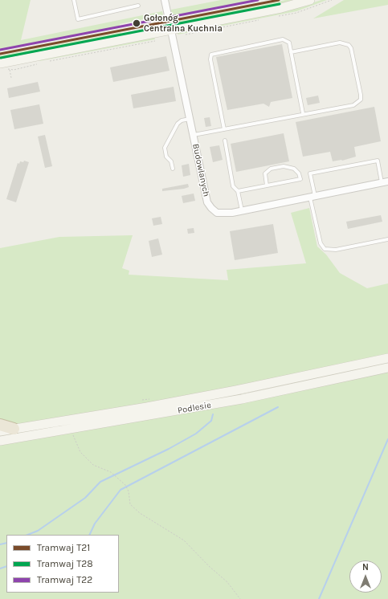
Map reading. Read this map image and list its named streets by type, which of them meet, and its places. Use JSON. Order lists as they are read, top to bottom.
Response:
{
  "streets": {
    "street": ["Budowlanych", "Podlesie"]
  },
  "places": ["Gołonóg Centralna Kuchnia"],
  "lines": ["tram line T21", "tram line T22", "tram line T28"],
  "legend": ["Tramwaj T21", "Tramwaj T28", "Tramwaj T22"],
  "north": "top"
}
